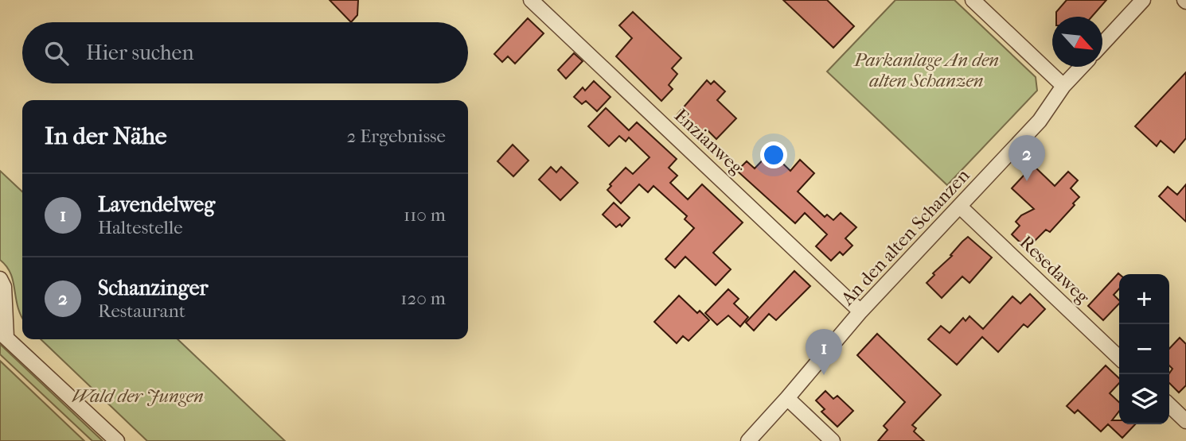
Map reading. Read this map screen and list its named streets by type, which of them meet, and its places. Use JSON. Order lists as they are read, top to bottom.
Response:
{
  "streets": {
    "street": ["Enzianweg", "An den alten Schanzen", "Resedaweg"]
  },
  "crossings": [
    ["Enzianweg", "An den alten Schanzen"],
    ["An den alten Schanzen", "Resedaweg"]
  ],
  "parks": ["Parkanlage An den alten Schanzen", "Wald der Jungen"],
  "north": "bottom right",
  "page": {
    "search": "Hier suchen",
    "heading": ["In der Nähe", "2 Ergebnisse"],
    "pins": ["2", "1"],
    "list": [
      {
        "mark": "1",
        "name": "Lavendelweg",
        "note": "Haltestelle",
        "value": "110 m"
      },
      {
        "mark": "2",
        "name": "Schanzinger",
        "note": "Restaurant",
        "value": "120 m"
      }
    ],
    "map_buttons": ["+", "−"]
  }
}
